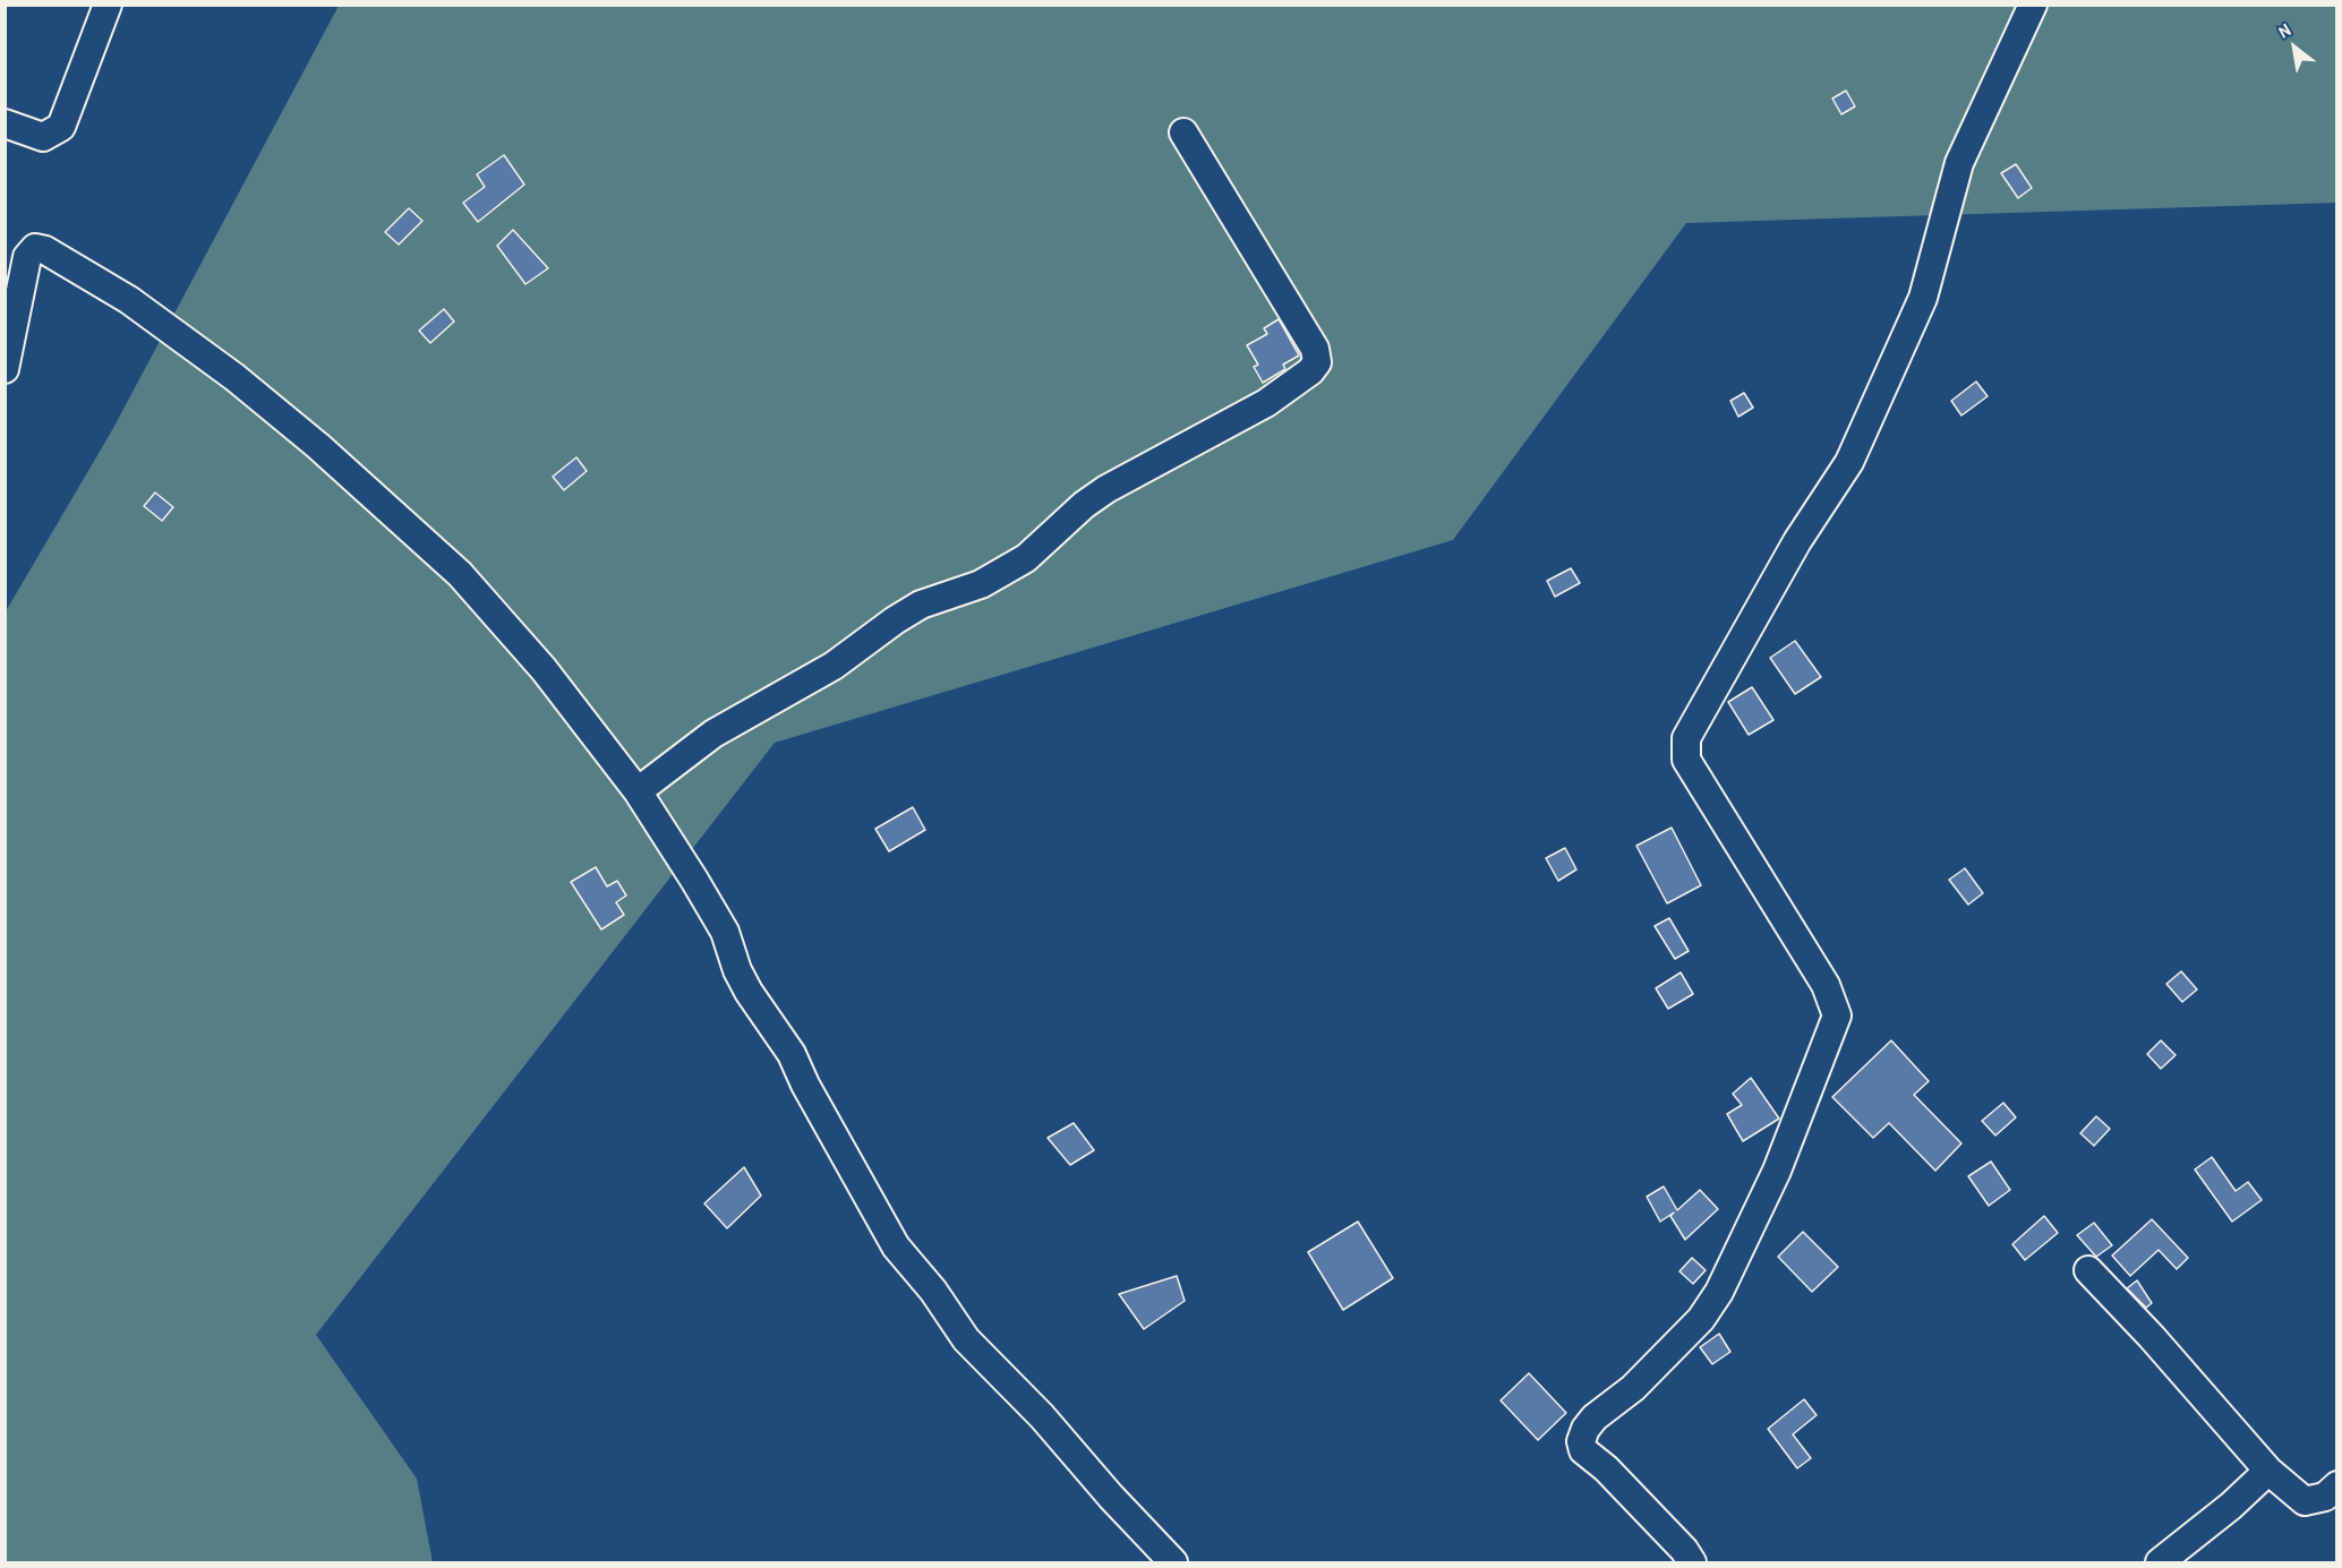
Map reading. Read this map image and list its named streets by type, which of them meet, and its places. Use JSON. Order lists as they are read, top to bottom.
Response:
{
  "north": "top left"
}
